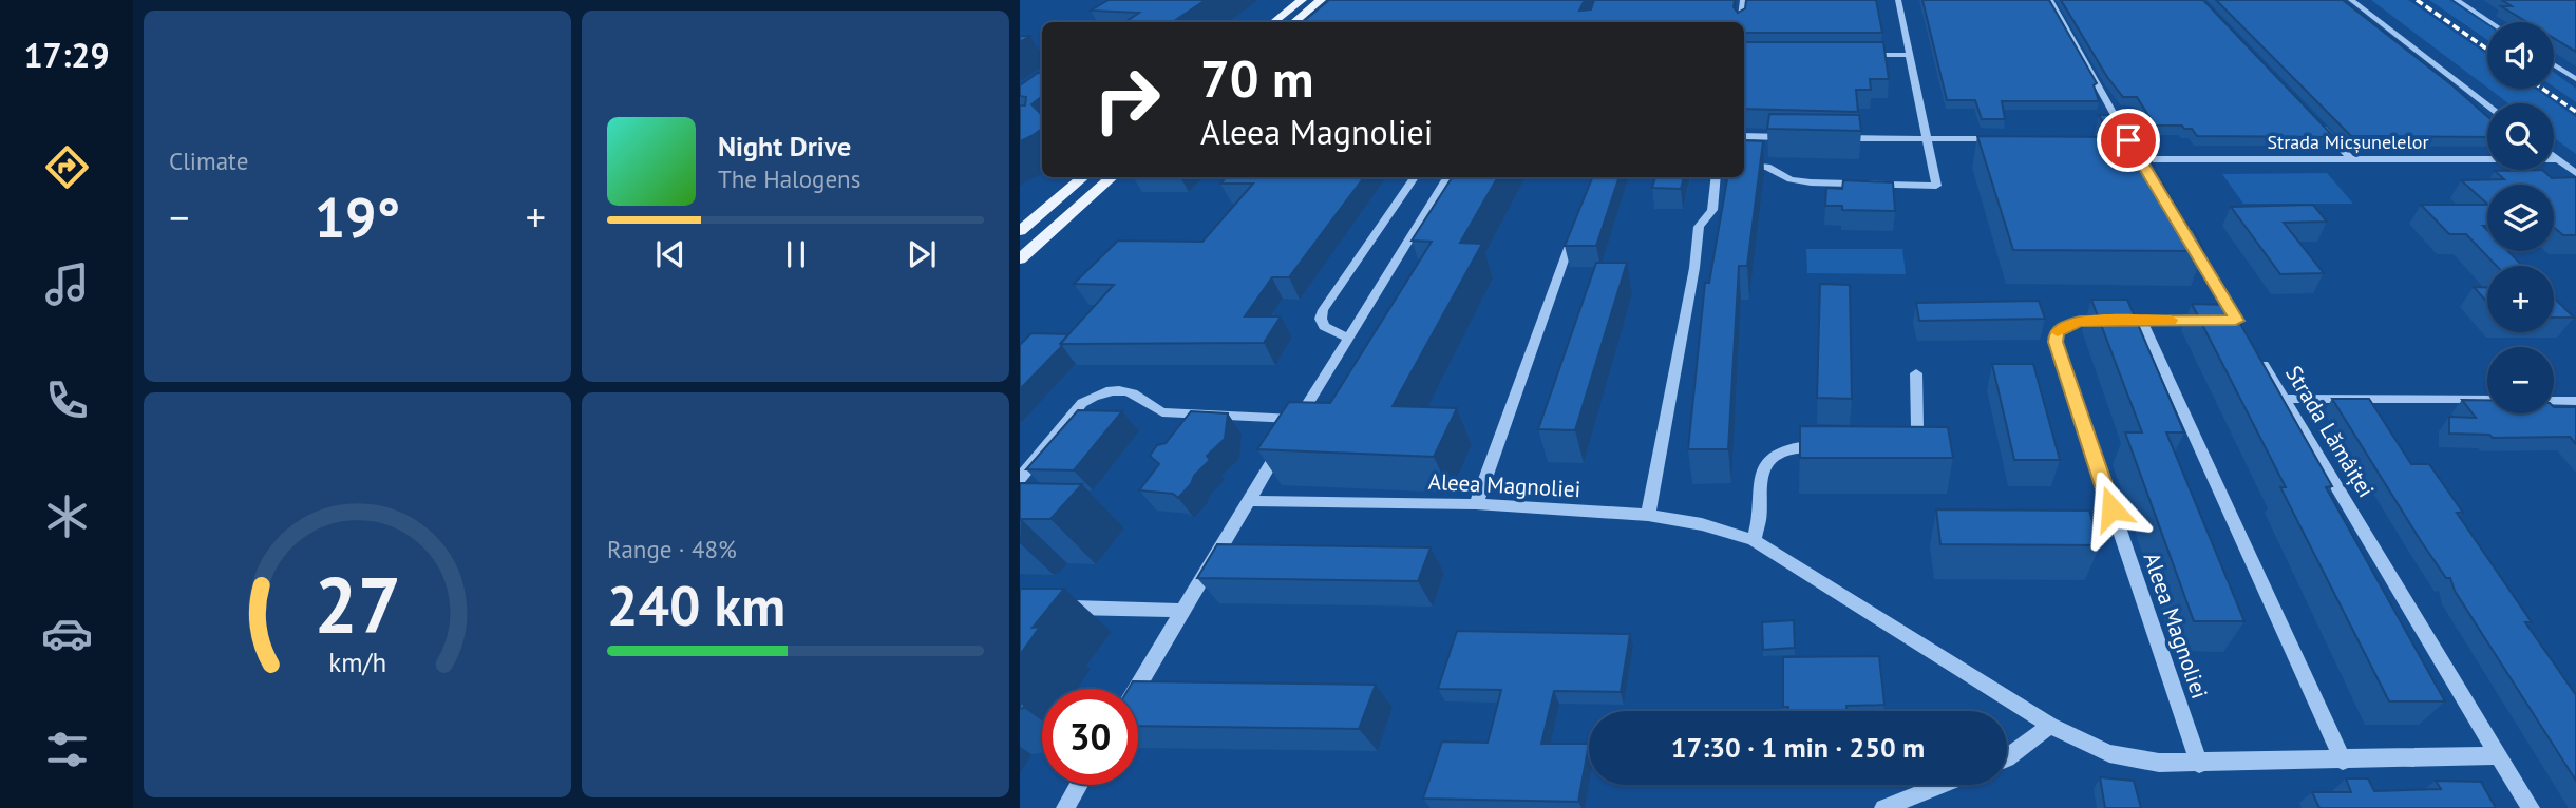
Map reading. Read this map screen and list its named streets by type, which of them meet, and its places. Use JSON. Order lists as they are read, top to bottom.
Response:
{
  "streets": {
    "street": ["Strada Micșunelelor", "Strada Lămâiței", "Aleea Magnoliei"]
  },
  "crossings": [
    ["Strada Lămâiței", "Aleea Magnoliei"]
  ],
  "page": {
    "tabs": "17:29",
    "tile": [
      "Climate",
      ["Range · 48%", "240 km"]
    ],
    "map_buttons": ["+", "−"],
    "turn": ["70 m", "Aleea Magnoliei"],
    "song": ["Night Drive", "The Halogens"],
    "heat": ["−", "19°", "+"],
    "limit": "30",
    "trip": "17:30 · 1 min · 250 m",
    "gauge": ["27", "km/h"]
  }
}
